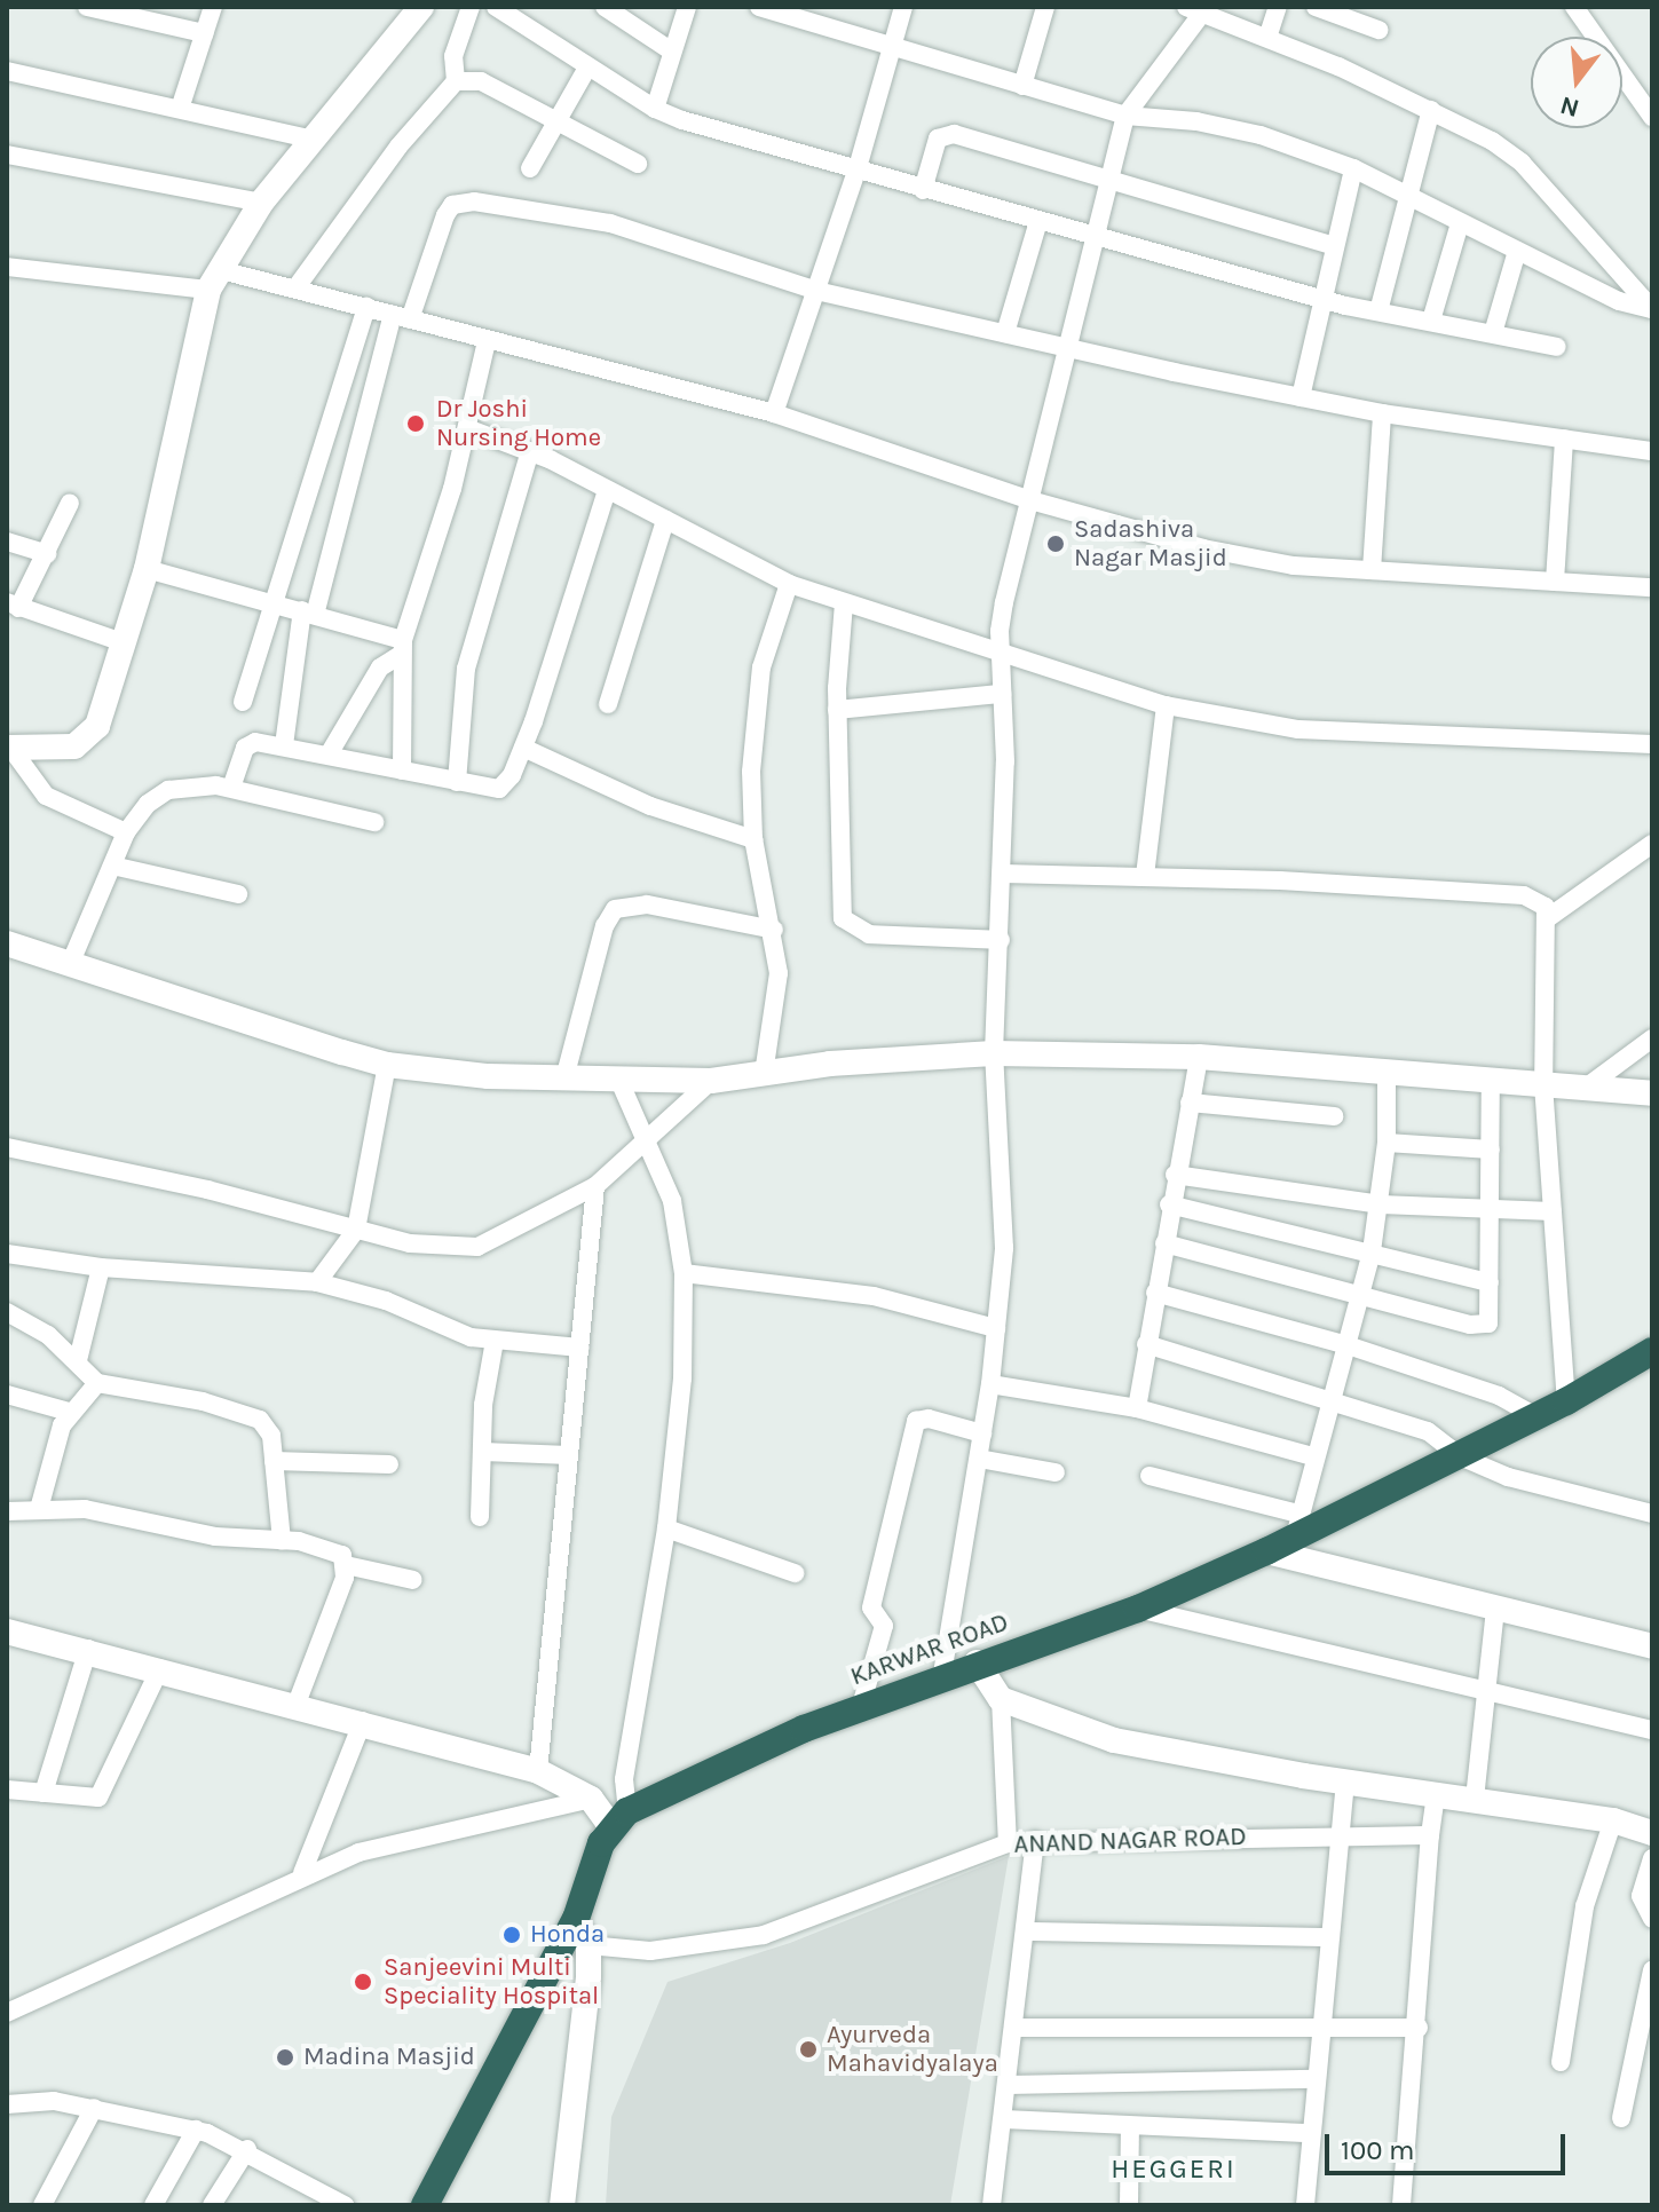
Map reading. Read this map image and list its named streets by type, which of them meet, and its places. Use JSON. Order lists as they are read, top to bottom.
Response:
{
  "streets": {
    "highway": ["KARWAR ROAD"],
    "street": ["ANAND NAGAR ROAD"]
  },
  "districts": ["HEGGERI"],
  "places": [
    "Dr Joshi Nursing Home",
    "Sadashiva Nagar Masjid",
    "Honda",
    "Sanjeevini Multi Speciality Hospital",
    "Ayurveda Mahavidyalaya",
    "Madina Masjid"
  ],
  "scale_bar": "100 m",
  "north": "bottom"
}
